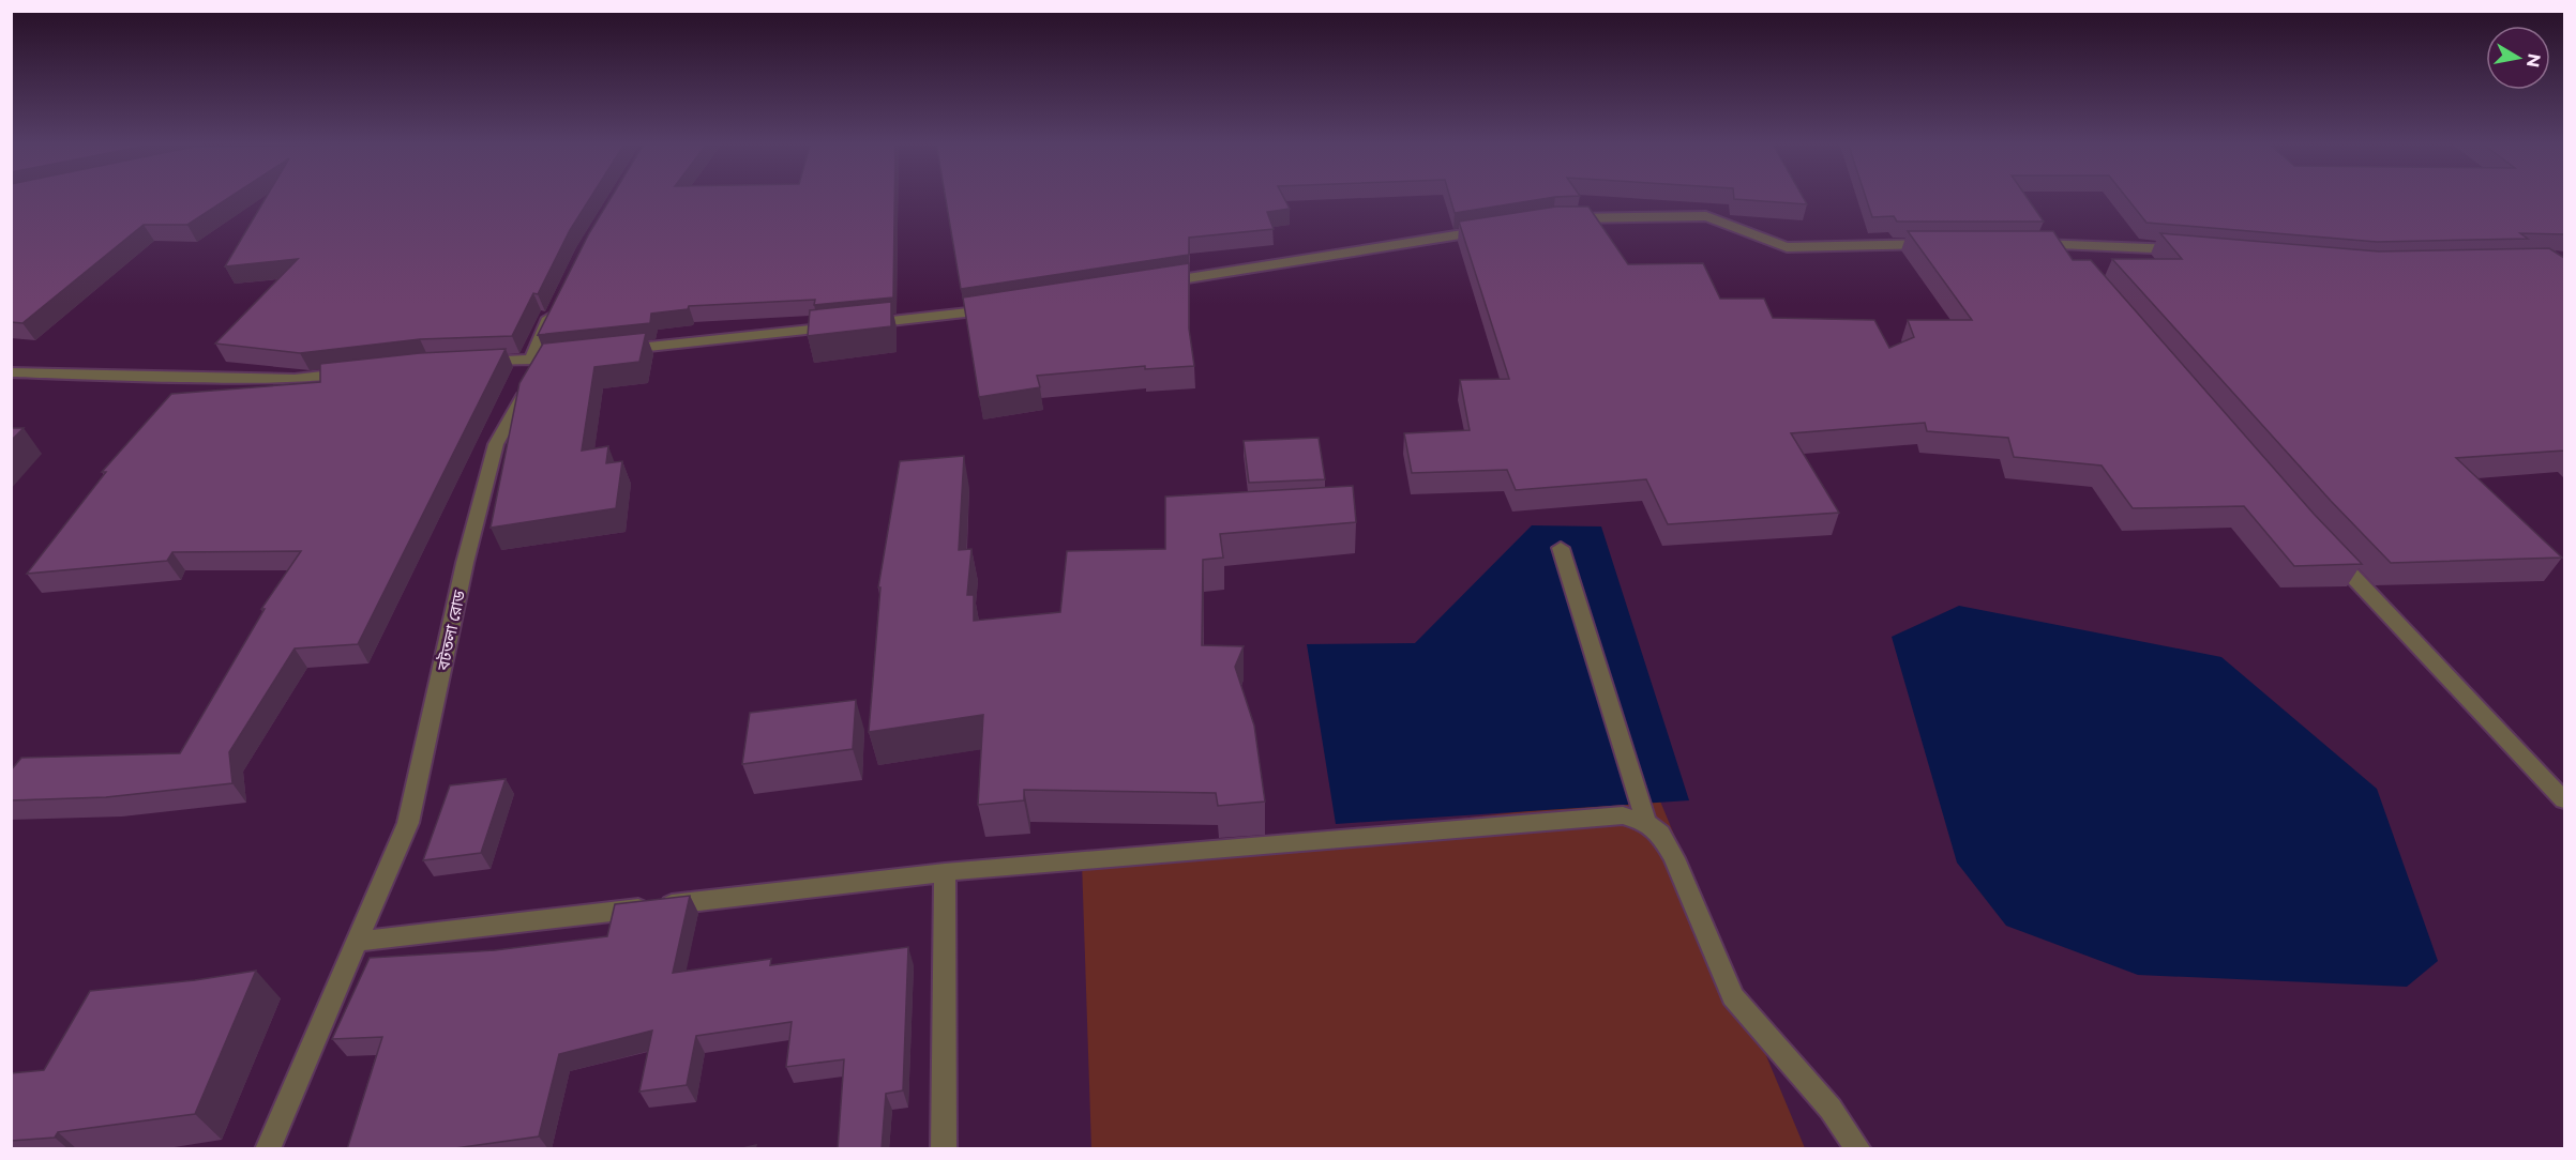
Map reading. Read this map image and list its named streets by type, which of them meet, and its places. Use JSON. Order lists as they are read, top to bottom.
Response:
{
  "streets": {
    "street": ["বটতলা রোড"]
  },
  "north": "right"
}
